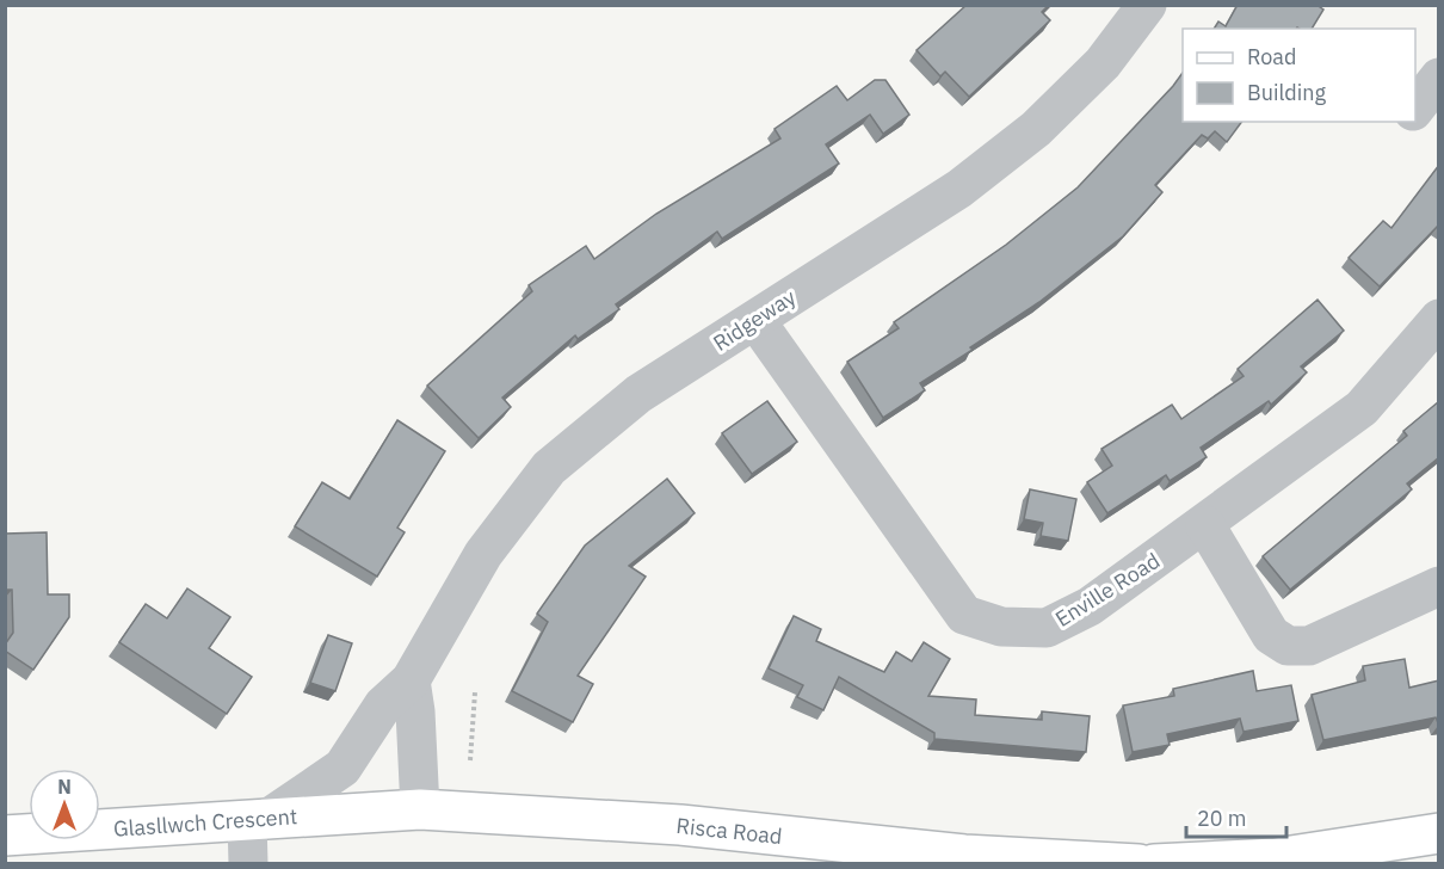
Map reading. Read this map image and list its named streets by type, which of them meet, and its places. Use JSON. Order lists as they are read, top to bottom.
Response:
{
  "streets": {
    "main road": ["Glasllwch Crescent", "Risca Road"],
    "street": ["Ridgeway", "Enville Road"]
  },
  "crossings": [
    ["Ridgeway", "Enville Road"],
    ["Ridgeway", "Glasllwch Crescent"],
    ["Glasllwch Crescent", "Risca Road"]
  ],
  "legend": ["Road", "Building"],
  "scale_bar": "20 m",
  "north": "top"
}
